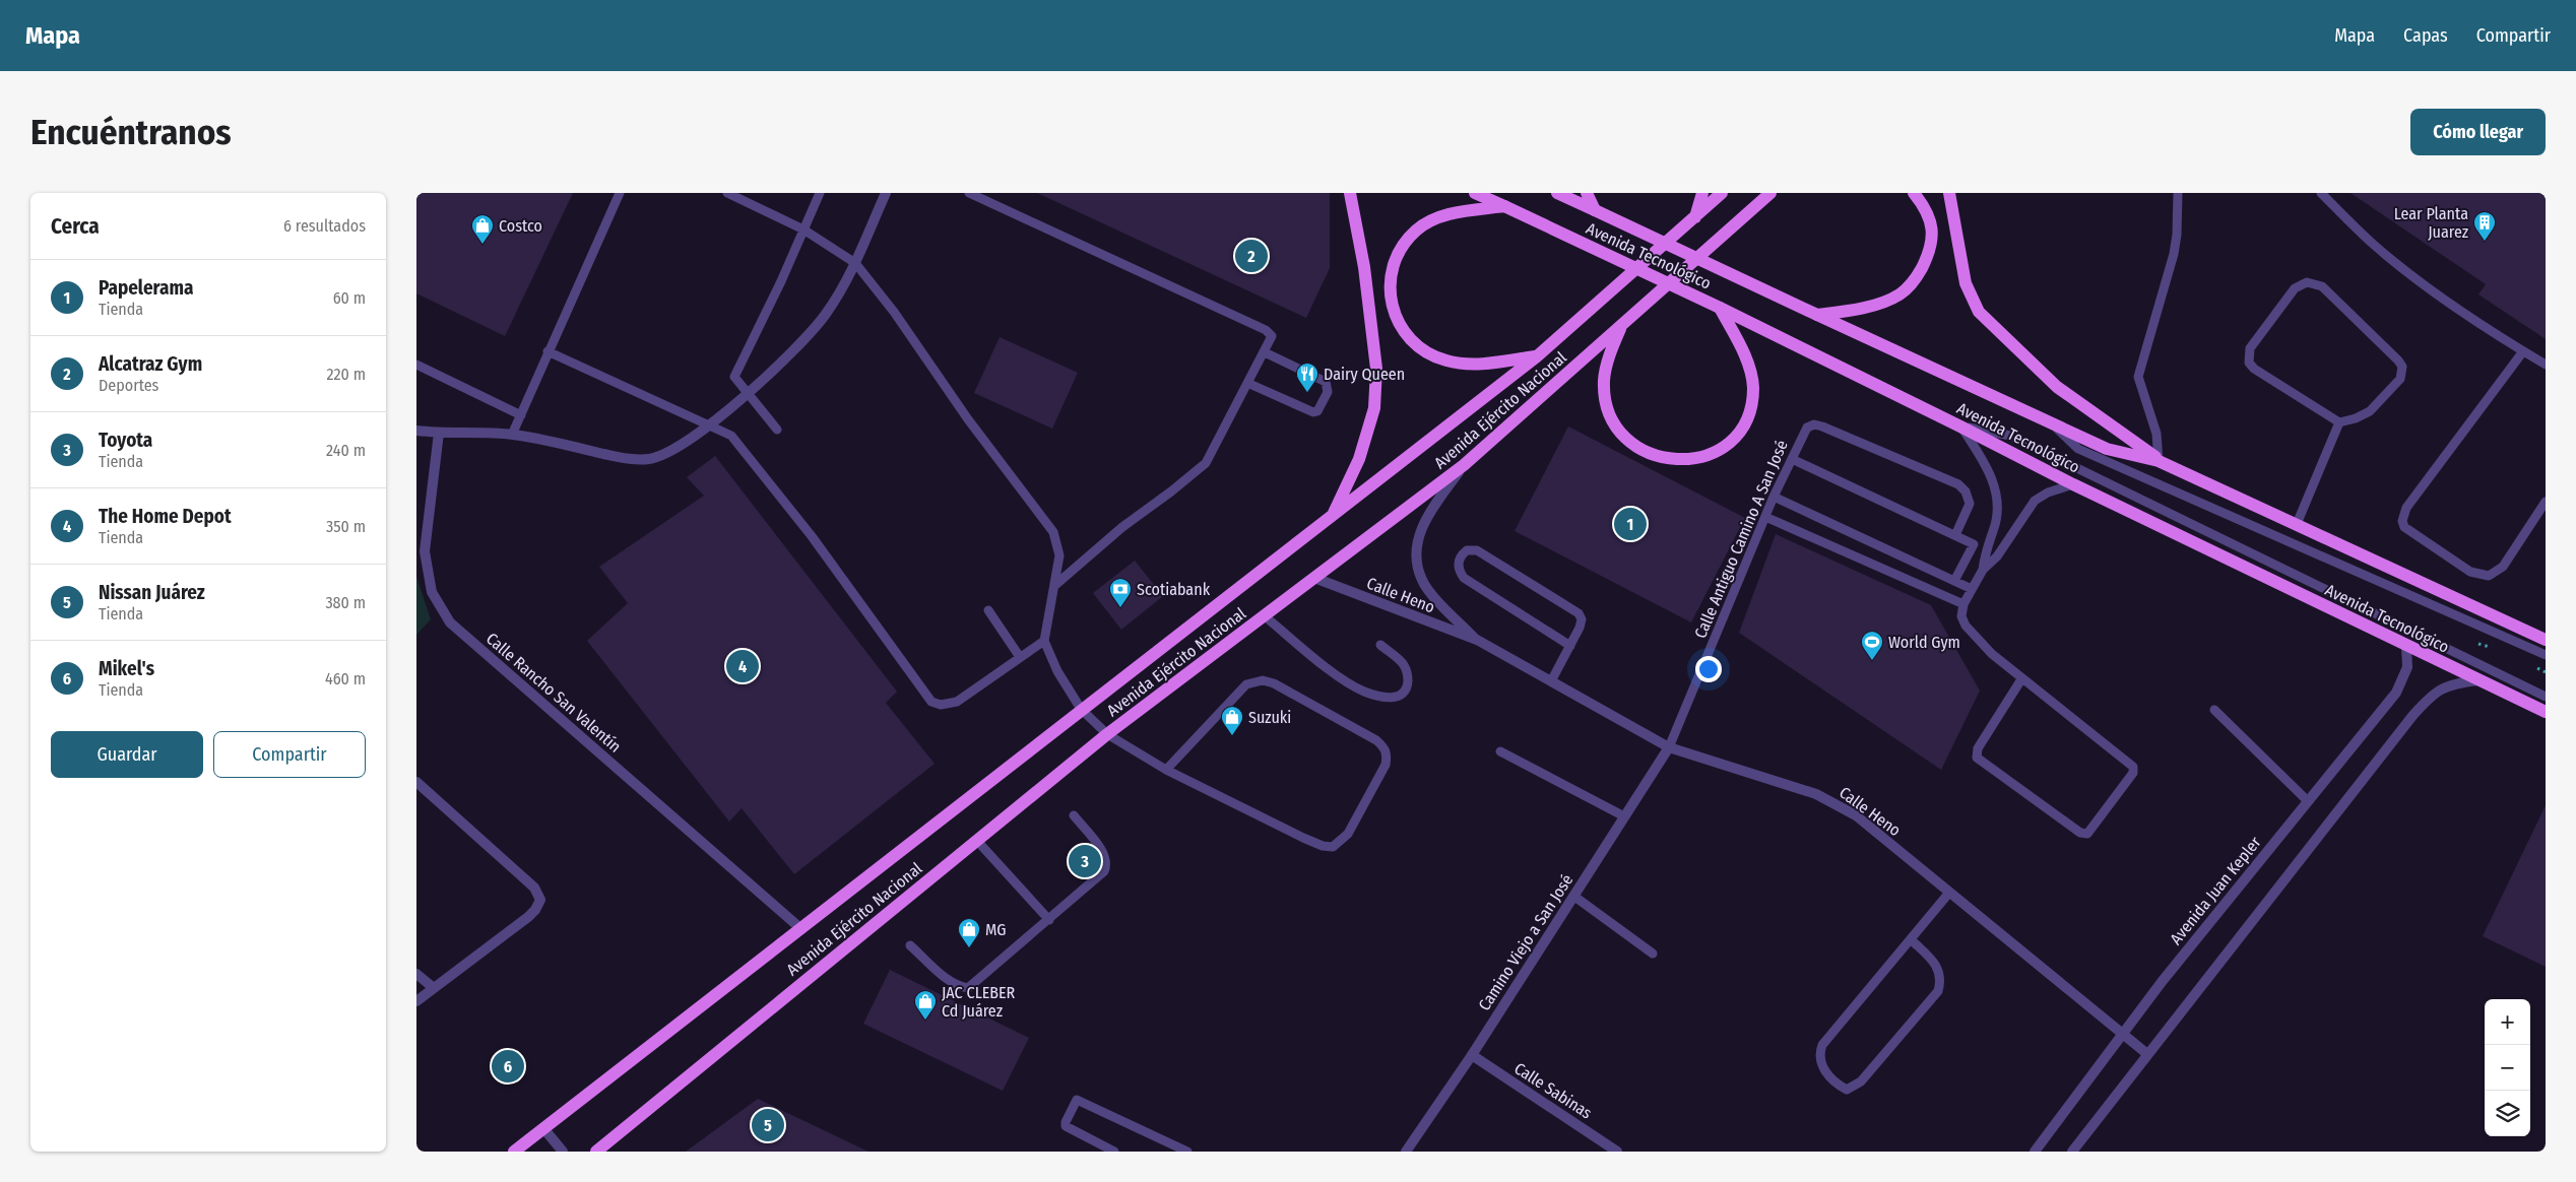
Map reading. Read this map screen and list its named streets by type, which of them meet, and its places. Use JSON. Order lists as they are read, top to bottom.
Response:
{
  "streets": {
    "main road": ["Avenida Tecnológico", "Avenida Ejército Nacional"],
    "street": [
      "Calle Heno",
      "Calle Rancho San Valentín",
      "Avenida Juan Kepler",
      "Camino Viejo a San José",
      "Calle Sabinas"
    ],
    "lane": ["Calle Antiguo Camino A San José"]
  },
  "crossings": [
    ["Avenida Tecnológico", "Avenida Juan Kepler"],
    ["Avenida Ejército Nacional", "Calle Heno"],
    ["Avenida Ejército Nacional", "Calle Rancho San Valentín"],
    ["Calle Antiguo Camino A San José", "Calle Heno"],
    ["Calle Antiguo Camino A San José", "Camino Viejo a San José"],
    ["Calle Heno", "Avenida Juan Kepler"],
    ["Calle Heno", "Camino Viejo a San José"],
    ["Camino Viejo a San José", "Calle Sabinas"]
  ],
  "places": {
    "building": ["Lear Planta Juarez"],
    "shop": [
      "Costco",
      "Suzuki",
      "MG",
      "JAC CLEBER Cd Juárez"
    ],
    "restaurant": ["Dairy Queen"],
    "bank": ["Scotiabank"],
    "sports": ["World Gym"]
  },
  "page": {
    "header": "Mapa",
    "nav": ["Mapa", "Capas", "Compartir"],
    "buttons": [
      "Cómo llegar",
      ["Guardar", "Compartir"]
    ],
    "title": "Encuéntranos",
    "heading": ["Cerca", "6 resultados"],
    "pins": [
      "2",
      "1",
      "4",
      "3",
      "6",
      "5"
    ],
    "list": [
      {
        "mark": "1",
        "name": "Papelerama",
        "note": "Tienda",
        "value": "60 m"
      },
      {
        "mark": "2",
        "name": "Alcatraz Gym",
        "note": "Deportes",
        "value": "220 m"
      },
      {
        "mark": "3",
        "name": "Toyota",
        "note": "Tienda",
        "value": "240 m"
      },
      {
        "mark": "4",
        "name": "The Home Depot",
        "note": "Tienda",
        "value": "350 m"
      },
      {
        "mark": "5",
        "name": "Nissan Juárez",
        "note": "Tienda",
        "value": "380 m"
      },
      {
        "mark": "6",
        "name": "Mikel's",
        "note": "Tienda",
        "value": "460 m"
      }
    ],
    "map_buttons": ["+", "−"]
  }
}
